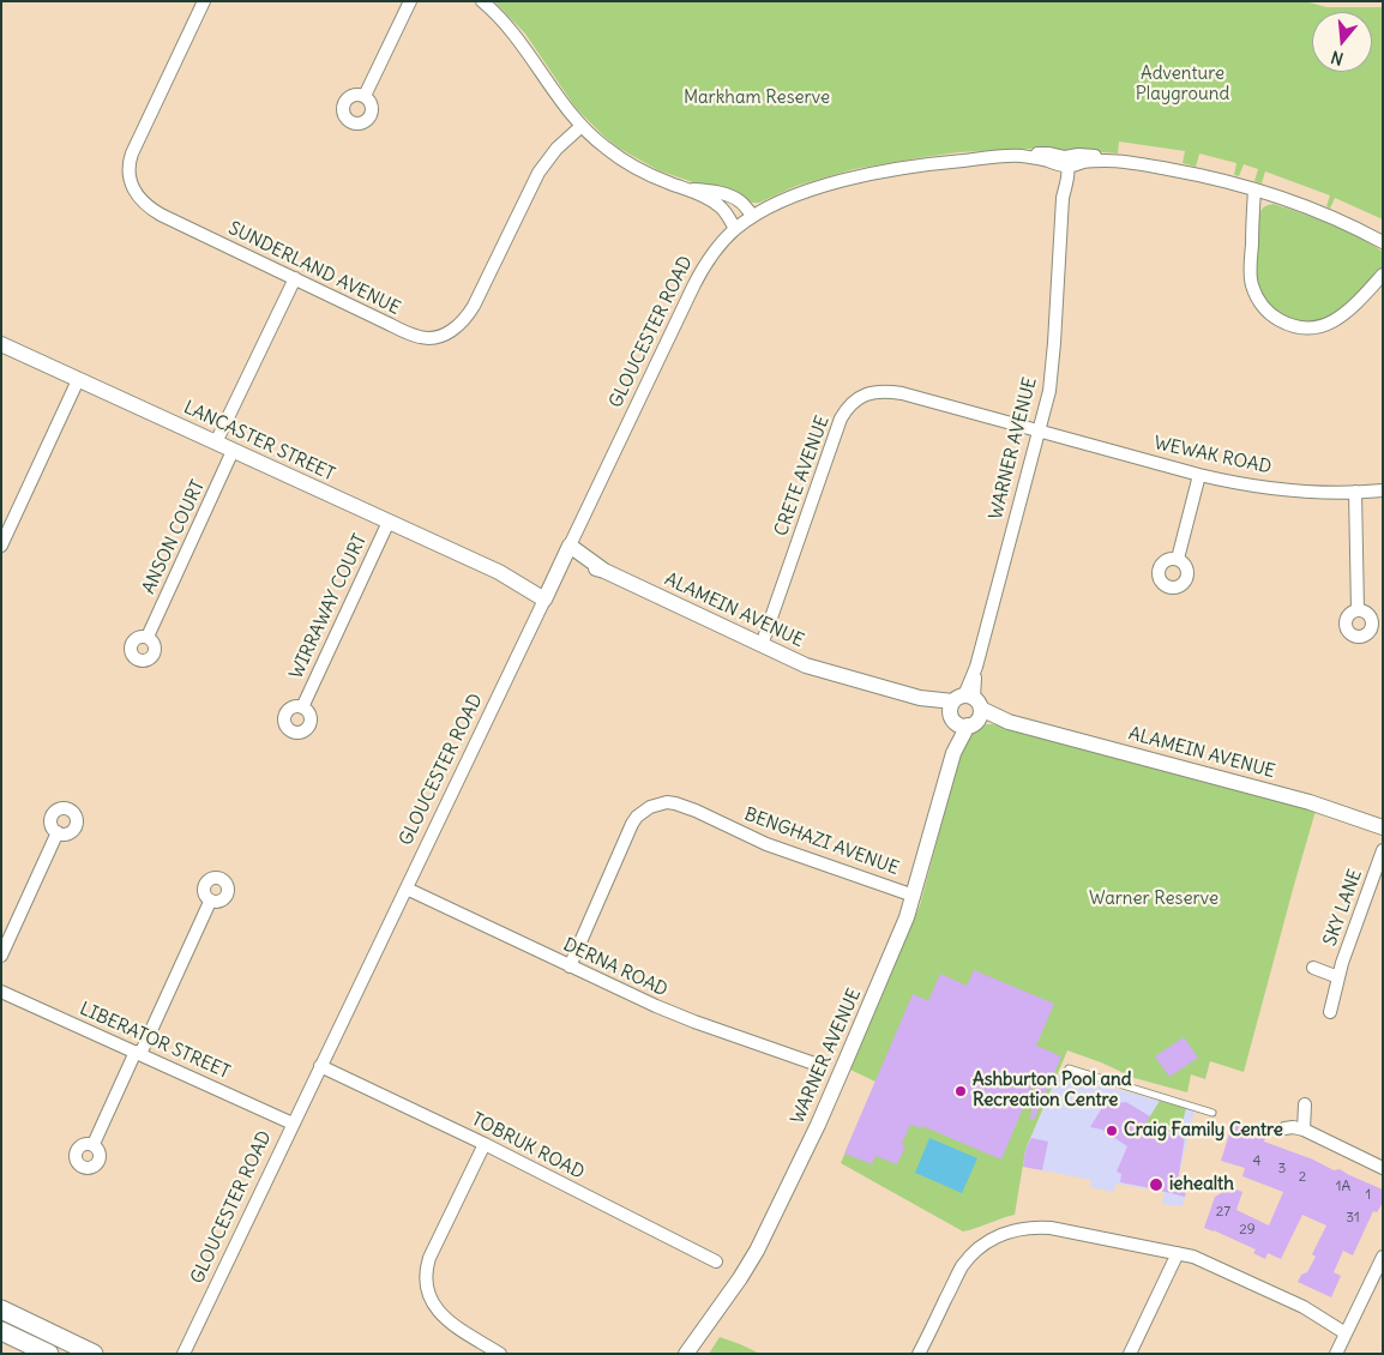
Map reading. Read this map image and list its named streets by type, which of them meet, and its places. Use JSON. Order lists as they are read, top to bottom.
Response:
{
  "streets": {
    "street": [
      "SUNDERLAND AVENUE",
      "GLOUCESTER ROAD",
      "LANCASTER STREET",
      "WARNER AVENUE",
      "WEWAK ROAD",
      "CRETE AVENUE",
      "ANSON COURT",
      "WIRRAWAY COURT",
      "ALAMEIN AVENUE",
      "BENGHAZI AVENUE",
      "SKY LANE",
      "DERNA ROAD",
      "LIBERATOR STREET",
      "TOBRUK ROAD"
    ]
  },
  "crossings": [
    ["GLOUCESTER ROAD", "LANCASTER STREET"],
    ["GLOUCESTER ROAD", "WARNER AVENUE"],
    ["GLOUCESTER ROAD", "ALAMEIN AVENUE"],
    ["GLOUCESTER ROAD", "DERNA ROAD"],
    ["GLOUCESTER ROAD", "LIBERATOR STREET"],
    ["GLOUCESTER ROAD", "TOBRUK ROAD"],
    ["LANCASTER STREET", "ANSON COURT"],
    ["LANCASTER STREET", "WIRRAWAY COURT"],
    ["WARNER AVENUE", "WEWAK ROAD"],
    ["WARNER AVENUE", "CRETE AVENUE"],
    ["WARNER AVENUE", "ALAMEIN AVENUE"],
    ["WARNER AVENUE", "BENGHAZI AVENUE"],
    ["WEWAK ROAD", "CRETE AVENUE"],
    ["CRETE AVENUE", "ALAMEIN AVENUE"],
    ["BENGHAZI AVENUE", "DERNA ROAD"]
  ],
  "parks": ["Adventure Playground", "Markham Reserve", "Warner Reserve"],
  "places": ["Ashburton Pool and Recreation Centre", "Craig Family Centre", "iehealth"],
  "house_numbers": [
    "4",
    "3",
    "2",
    "1A",
    "1",
    "27",
    "31",
    "29"
  ],
  "north": "bottom"
}
